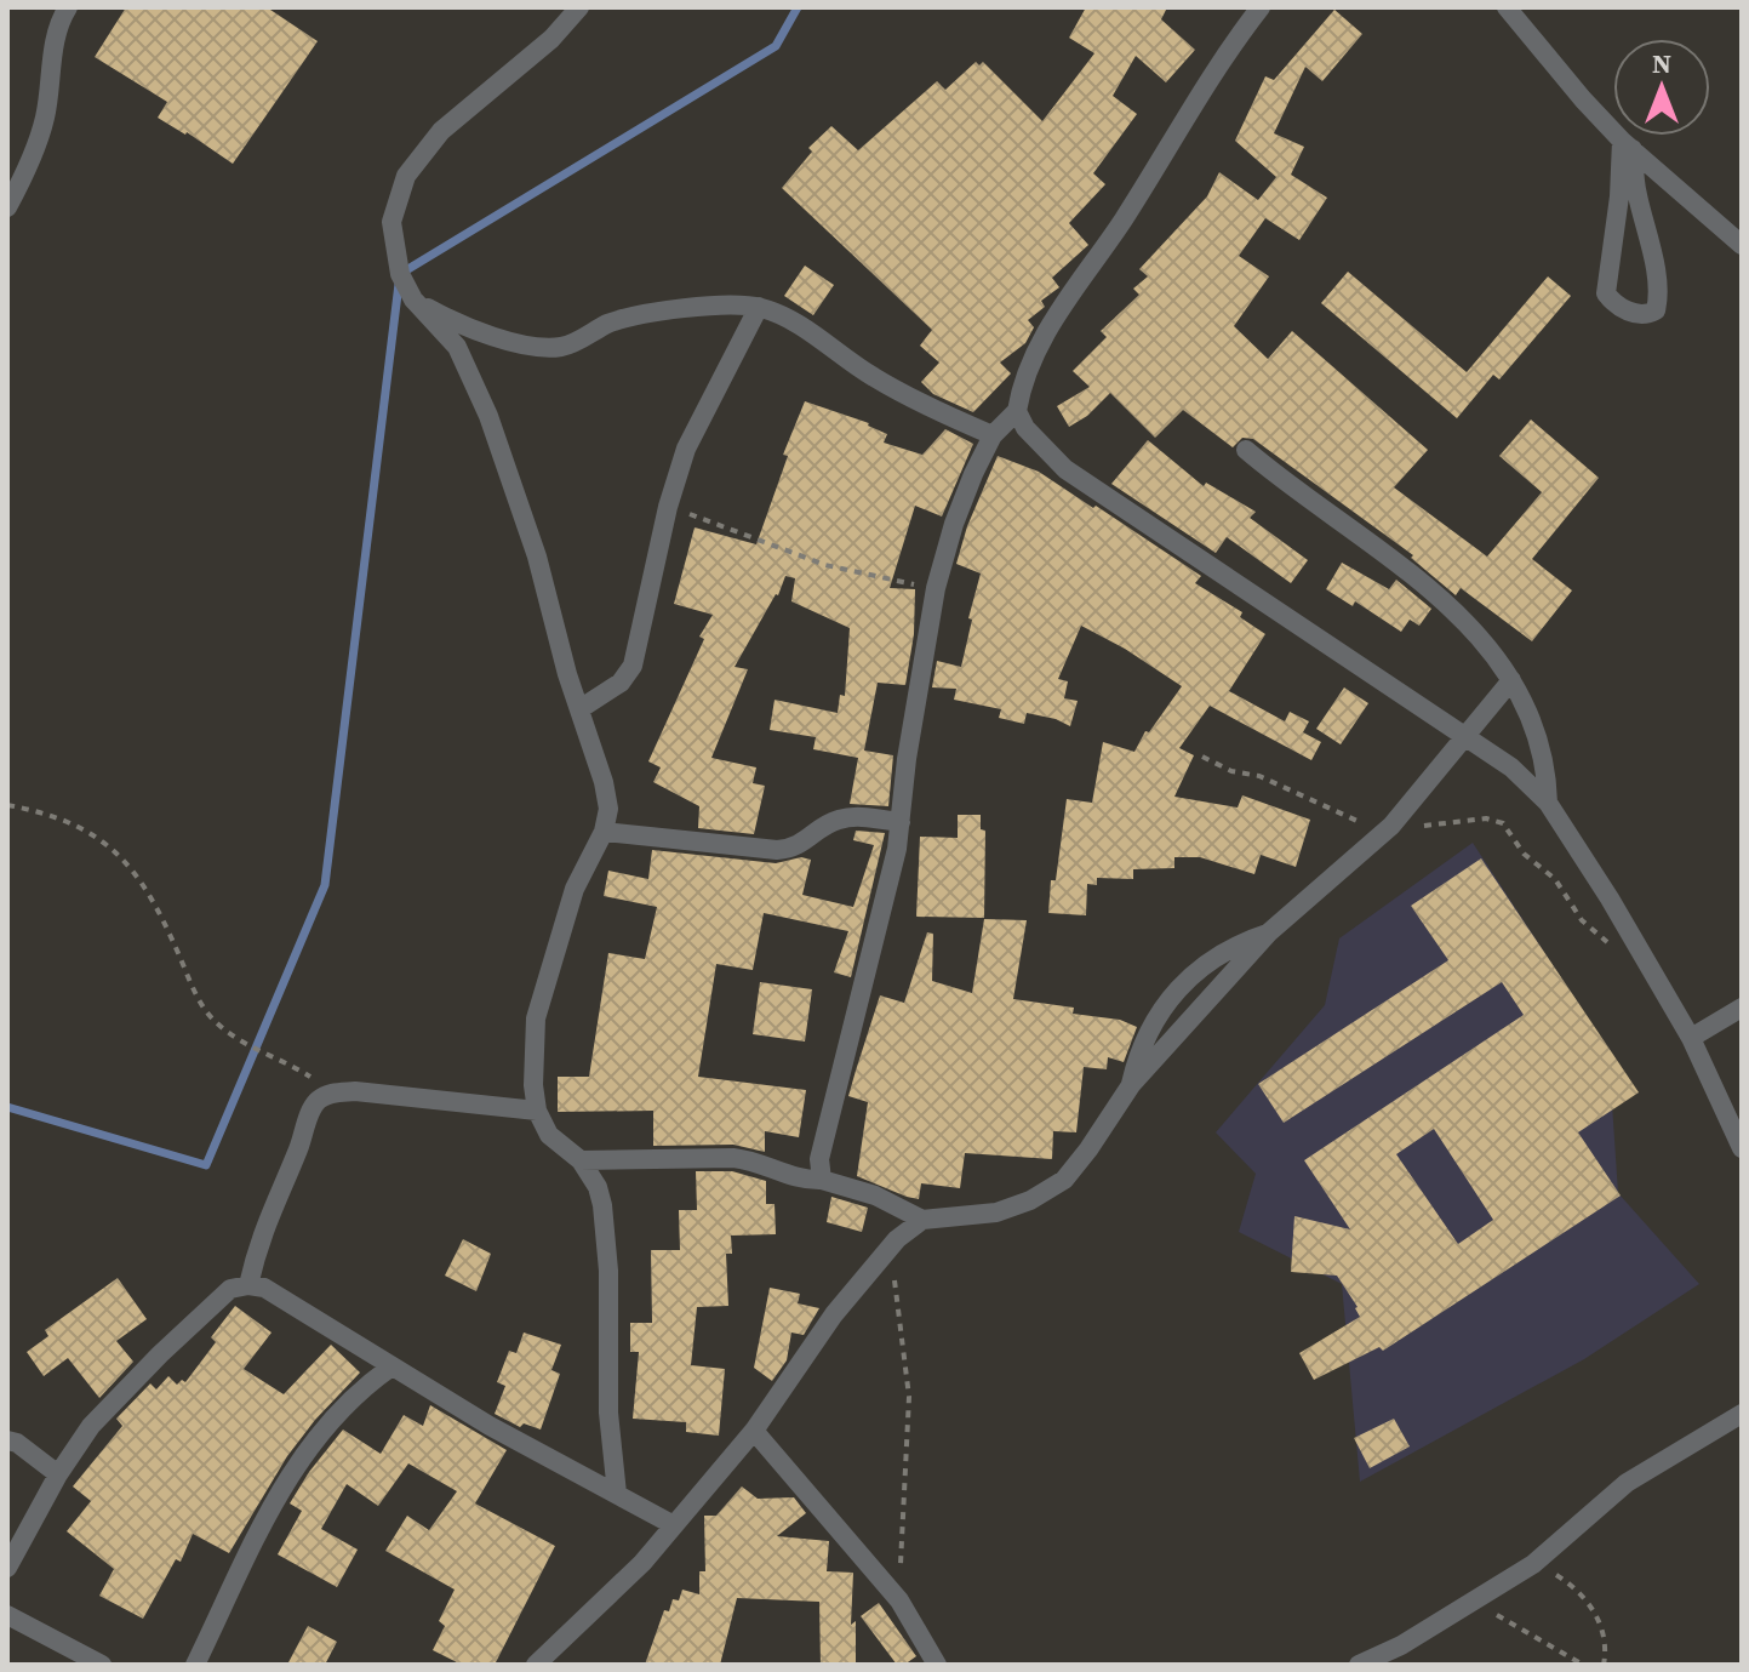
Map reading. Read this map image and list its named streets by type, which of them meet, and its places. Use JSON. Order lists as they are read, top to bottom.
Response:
{
  "north": "top"
}
